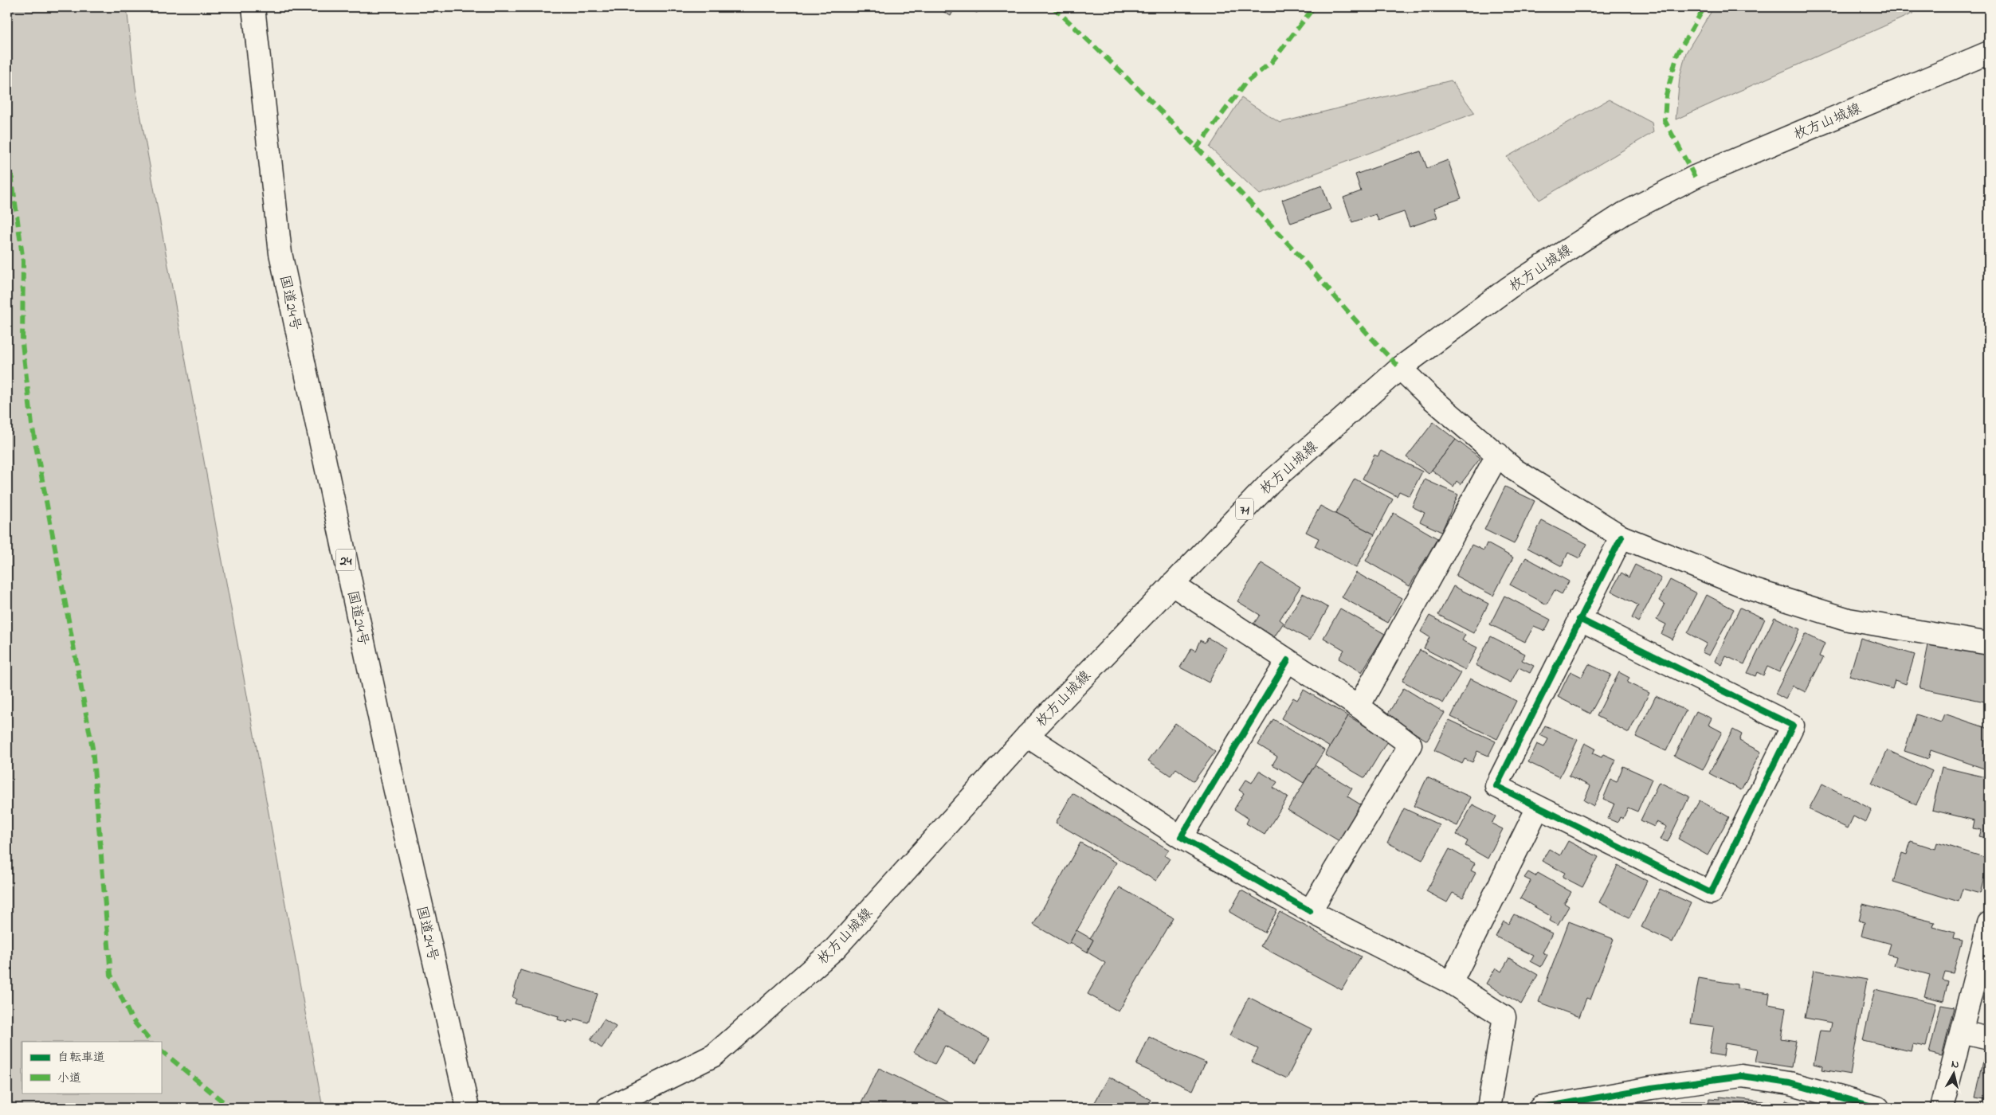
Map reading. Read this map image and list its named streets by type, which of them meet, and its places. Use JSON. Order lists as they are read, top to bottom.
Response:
{
  "streets": {
    "main road": [
      "枚方山城線",
      "国道24号",
      "71",
      "24"
    ]
  },
  "legend": ["自転車道", "小道"],
  "north": "top"
}
